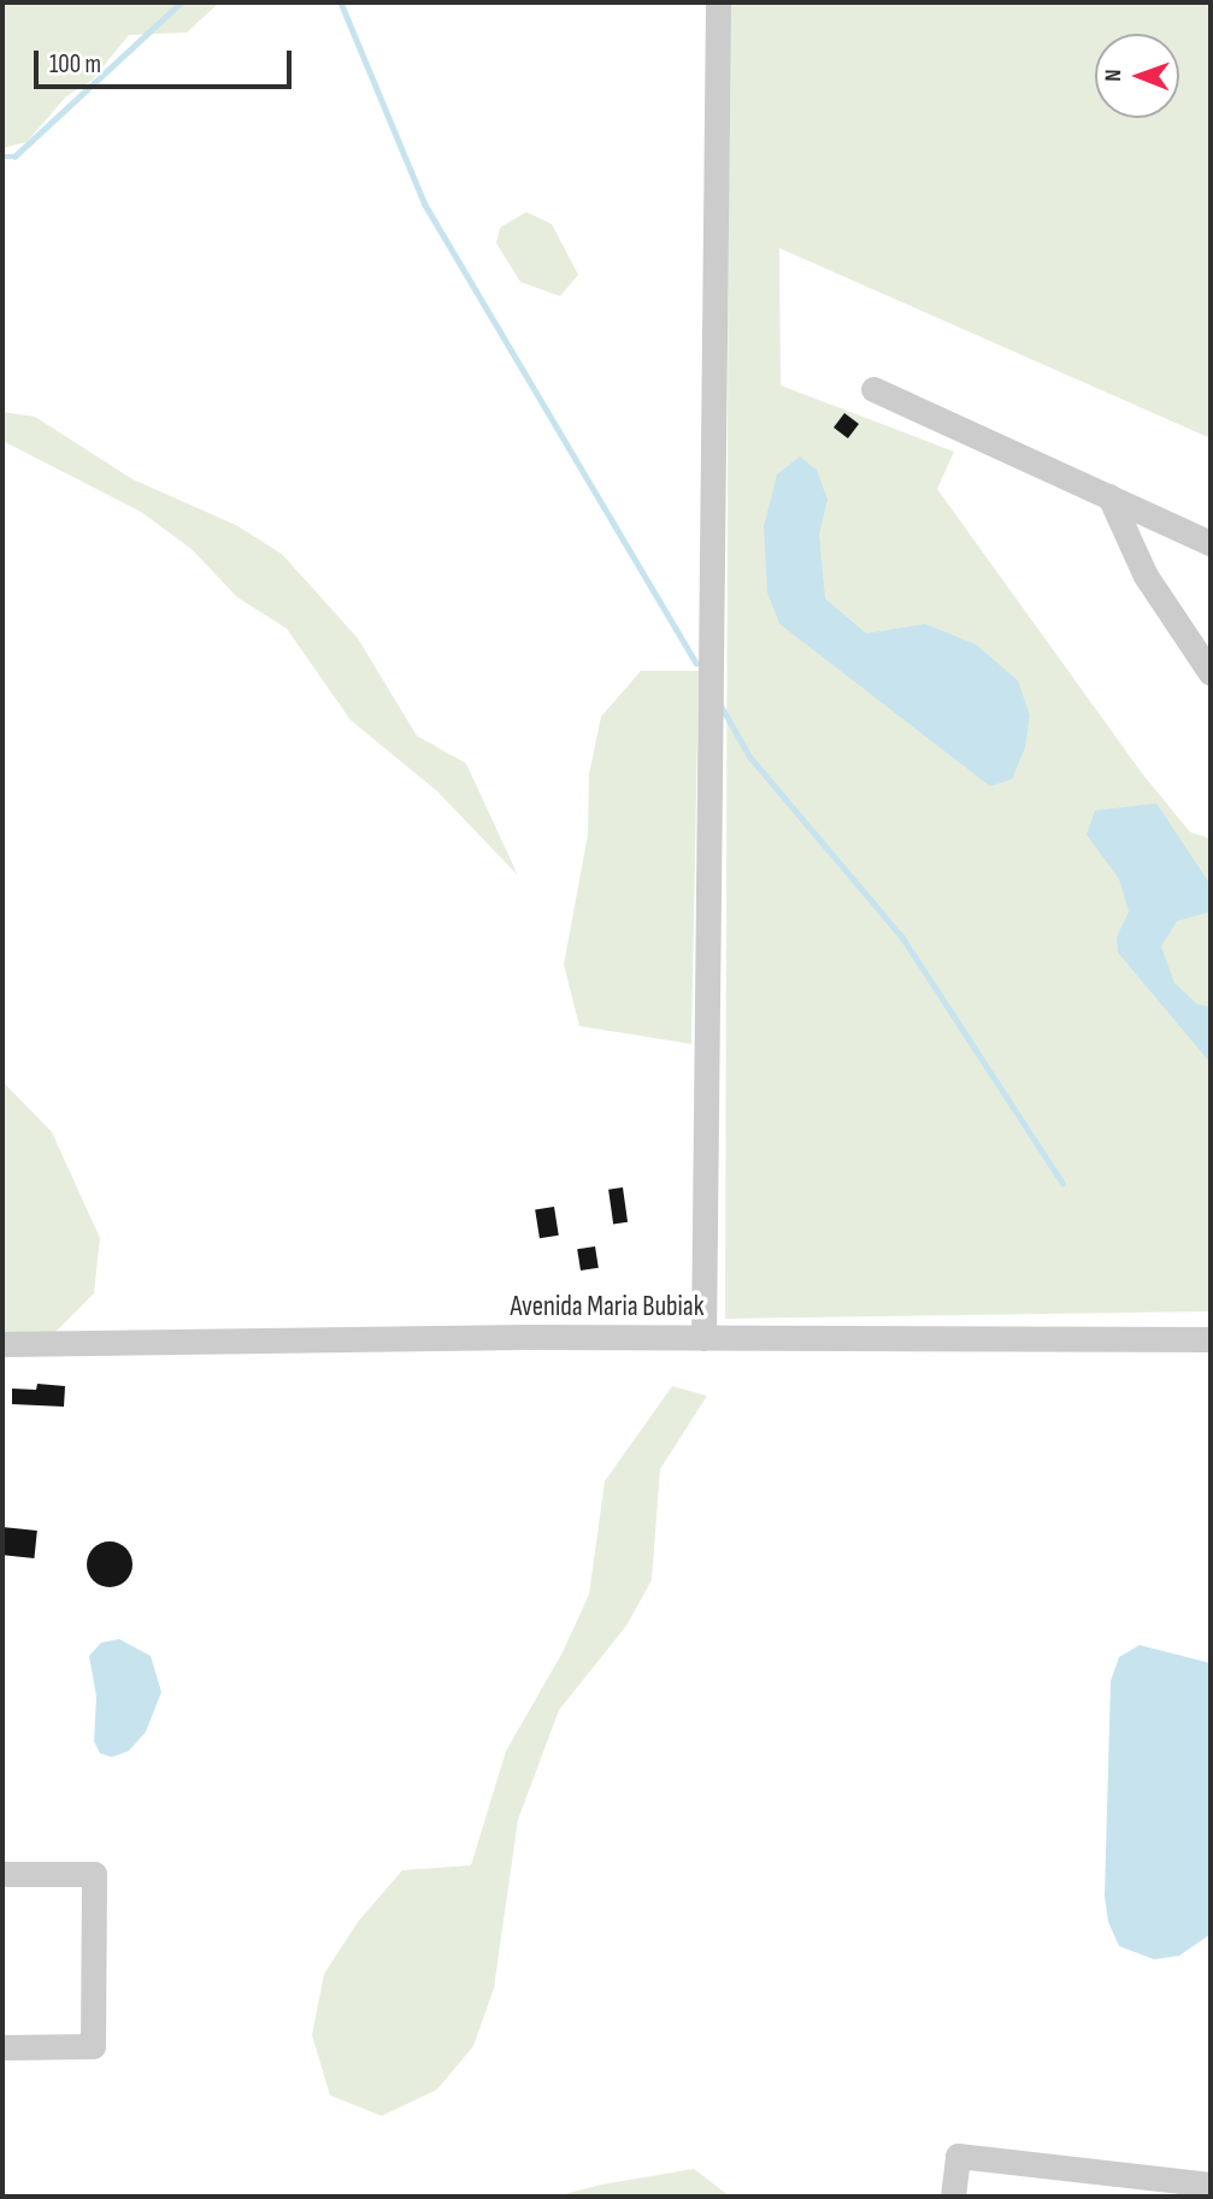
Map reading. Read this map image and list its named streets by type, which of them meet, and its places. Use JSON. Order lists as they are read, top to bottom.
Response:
{
  "streets": {
    "street": ["Avenida Maria Bubiak"]
  },
  "scale_bar": "100 m",
  "north": "left"
}
